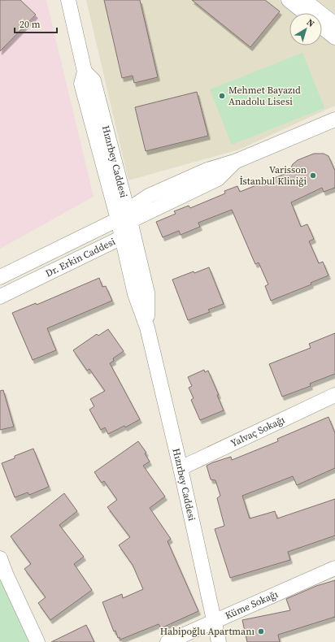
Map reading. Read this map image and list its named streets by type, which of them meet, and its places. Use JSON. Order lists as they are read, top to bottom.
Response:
{
  "streets": {
    "street": [
      "Hızırbey Caddesi",
      "Dr. Erkin Caddesi",
      "Yalvaç Sokağı",
      "Küme Sokağı"
    ]
  },
  "crossings": [
    ["Hızırbey Caddesi", "Dr. Erkin Caddesi"],
    ["Hızırbey Caddesi", "Yalvaç Sokağı"],
    ["Hızırbey Caddesi", "Küme Sokağı"]
  ],
  "places": ["Mehmet Bayazıd Anadolu Lisesi", "Varisson İstanbul Kliniği", "Habipoğlu Apartmanı"],
  "scale_bar": "20 m",
  "north": "top right"
}
